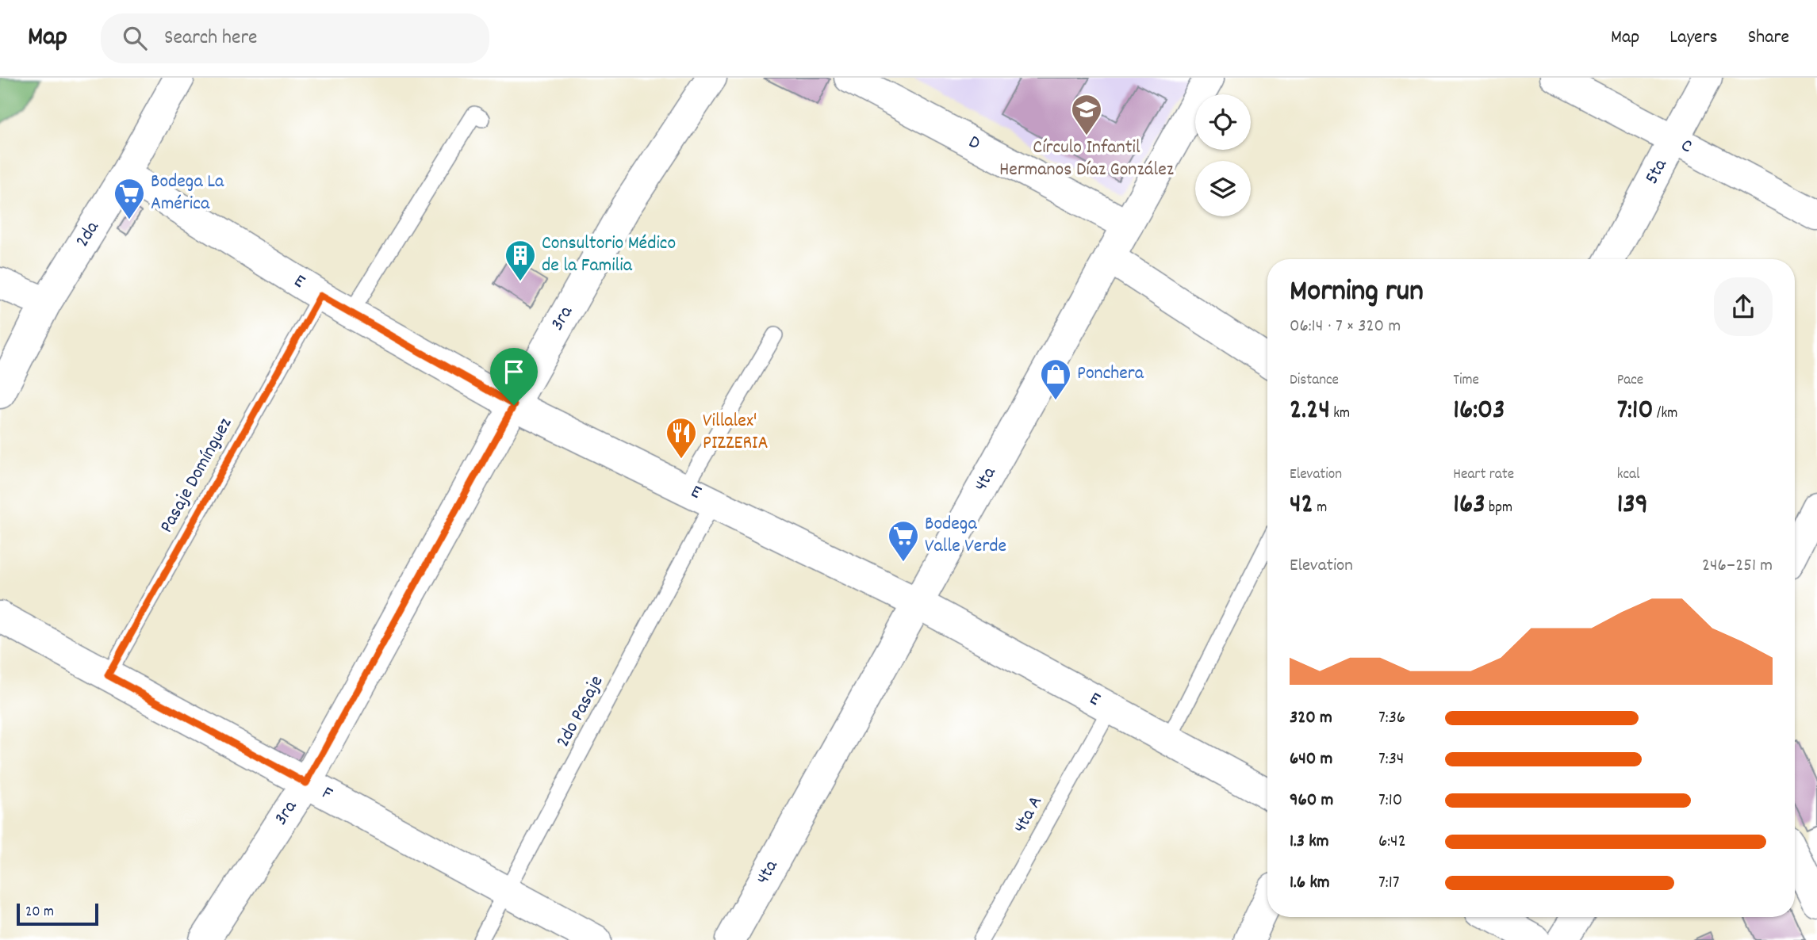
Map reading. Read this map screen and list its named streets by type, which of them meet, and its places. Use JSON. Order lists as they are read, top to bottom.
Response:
{
  "streets": {
    "street": [
      "D",
      "C",
      "5ta",
      "2da",
      "E",
      "3ra",
      "4ta",
      "F"
    ],
    "lane": ["Pasaje Domínguez", "2do Pasaje", "4ta A"]
  },
  "crossings": [
    ["D", "4ta"],
    ["C", "5ta"],
    ["2da", "E"],
    ["E", "3ra"],
    ["E", "Pasaje Domínguez"],
    ["E", "4ta"],
    ["E", "2do Pasaje"],
    ["E", "4ta A"],
    ["3ra", "F"],
    ["Pasaje Domínguez", "F"],
    ["2do Pasaje", "F"]
  ],
  "places": {
    "school or university": ["Círculo Infantil Hermanos Díaz González"],
    "supermarket": ["Bodega La América", "Bodega Valle Verde"],
    "building": ["Consultorio Médico de la Familia"],
    "shop": ["Ponchera"],
    "restaurant": ["Villalex' PIZZERIA"]
  },
  "scale_bar": "20 m",
  "page": {
    "header": "Map",
    "search": "Search here",
    "nav": ["Map", "Layers", "Share"],
    "heading": ["Morning run", "06:14 · 7 × 320 m"],
    "stats": [
      ["Distance", "2.24 km"],
      ["Time", "16:03"],
      ["Pace", "7:10 /km"],
      ["Elevation", "42 m"],
      ["Heart rate", "163 bpm"],
      ["kcal", "139"]
    ],
    "chart": ["Elevation", "246–251 m"],
    "list": [
      {
        "name": "320 m",
        "note": "7:36"
      },
      {
        "name": "640 m",
        "note": "7:34"
      },
      {
        "name": "960 m",
        "note": "7:10"
      },
      {
        "name": "1.3 km",
        "note": "6:42"
      },
      {
        "name": "1.6 km",
        "note": "7:17"
      }
    ],
    "scale": "20 m"
  }
}
